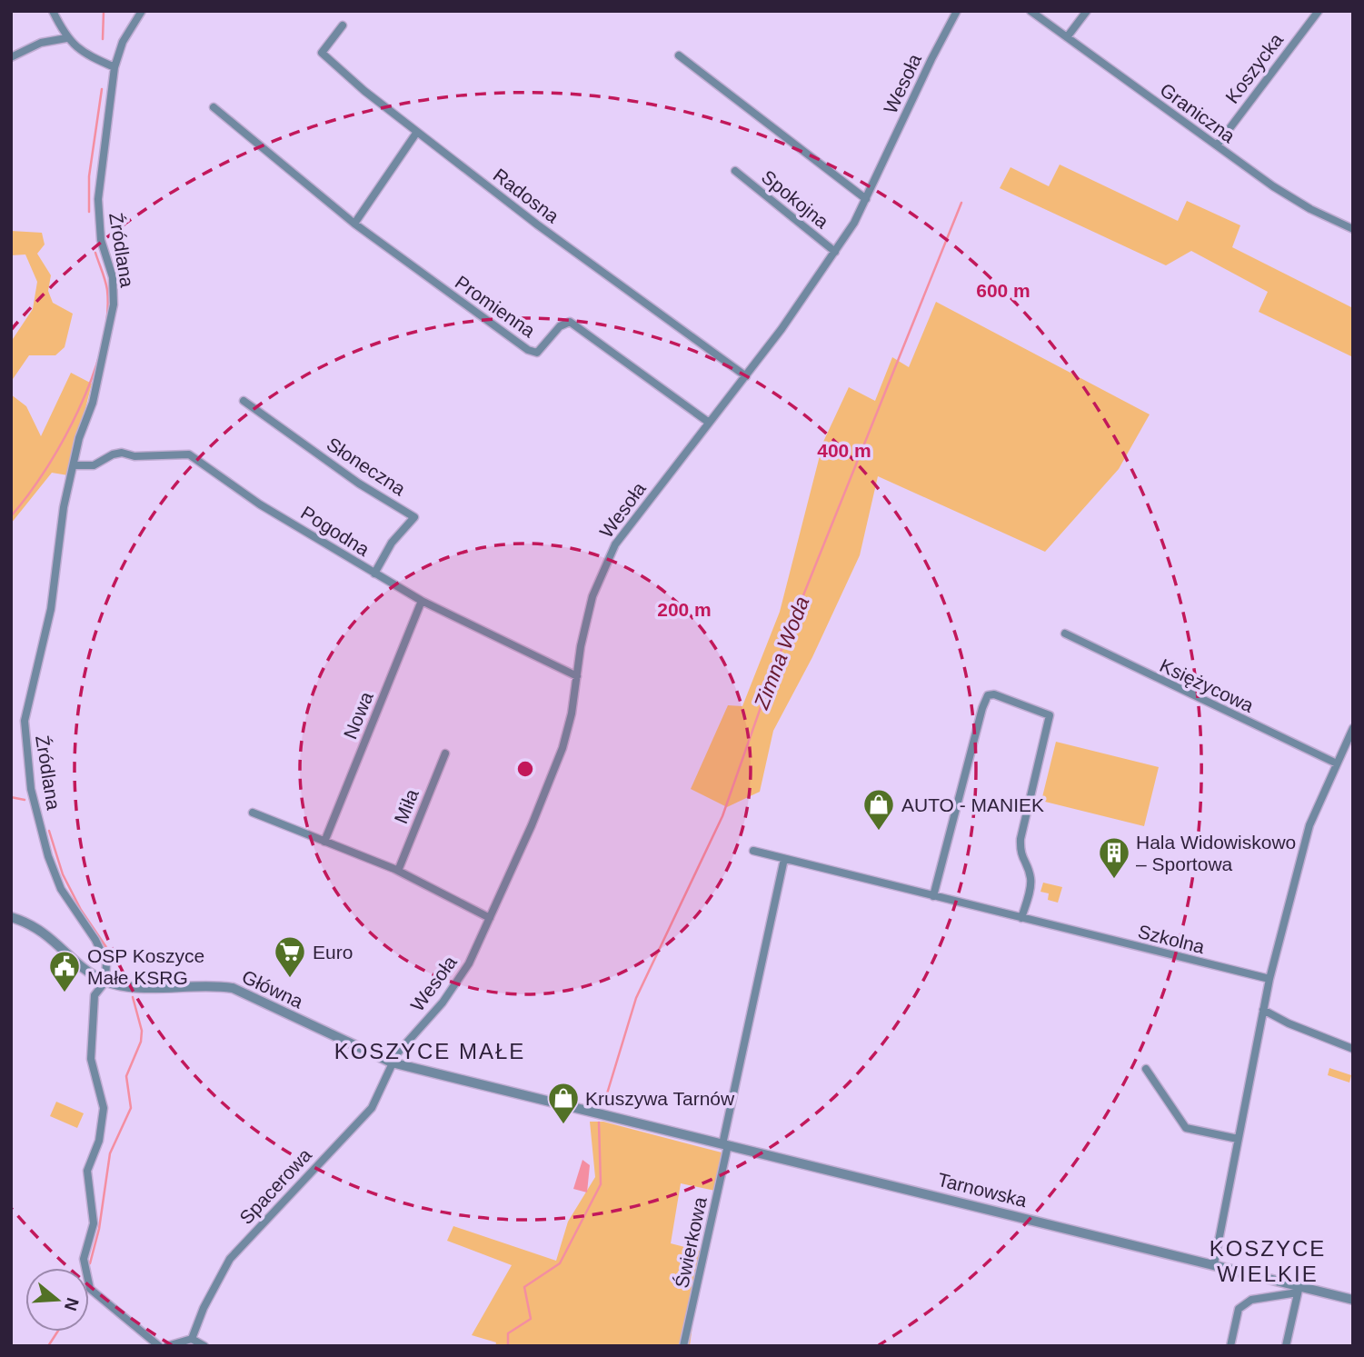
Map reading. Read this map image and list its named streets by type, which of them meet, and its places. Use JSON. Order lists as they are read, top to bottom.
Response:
{
  "streets": {
    "street": [
      "Koszycka",
      "Wesoła",
      "Graniczna",
      "Radosna",
      "Spokojna",
      "Źródlana",
      "Promienna",
      "Słoneczna",
      "Pogodna",
      "Księżycowa",
      "Nowa",
      "Miła",
      "Szkolna",
      "Główna",
      "Spacerowa",
      "Tarnowska",
      "Świerkowa"
    ]
  },
  "crossings": [
    ["Koszycka", "Graniczna"],
    ["Wesoła", "Radosna"],
    ["Wesoła", "Spokojna"],
    ["Wesoła", "Promienna"],
    ["Wesoła", "Pogodna"],
    ["Wesoła", "Główna"],
    ["Wesoła", "Spacerowa"],
    ["Źródlana", "Pogodna"],
    ["Źródlana", "Główna"],
    ["Słoneczna", "Pogodna"],
    ["Pogodna", "Nowa"],
    ["Główna", "Spacerowa"],
    ["Główna", "Tarnowska"],
    ["Tarnowska", "Świerkowa"]
  ],
  "districts": ["KOSZYCE MAŁE", "KOSZYCE WIELKIE"],
  "water": ["Zimna Woda"],
  "places": {
    "shop": ["AUTO - MANIEK", "Kruszywa Tarnów"],
    "building": ["Hala Widowiskowo – Sportowa"],
    "supermarket": ["Euro"],
    "public building": ["OSP Koszyce Małe KSRG"]
  },
  "north": "right",
  "rings": ["600 m", "400 m", "200 m"]
}
